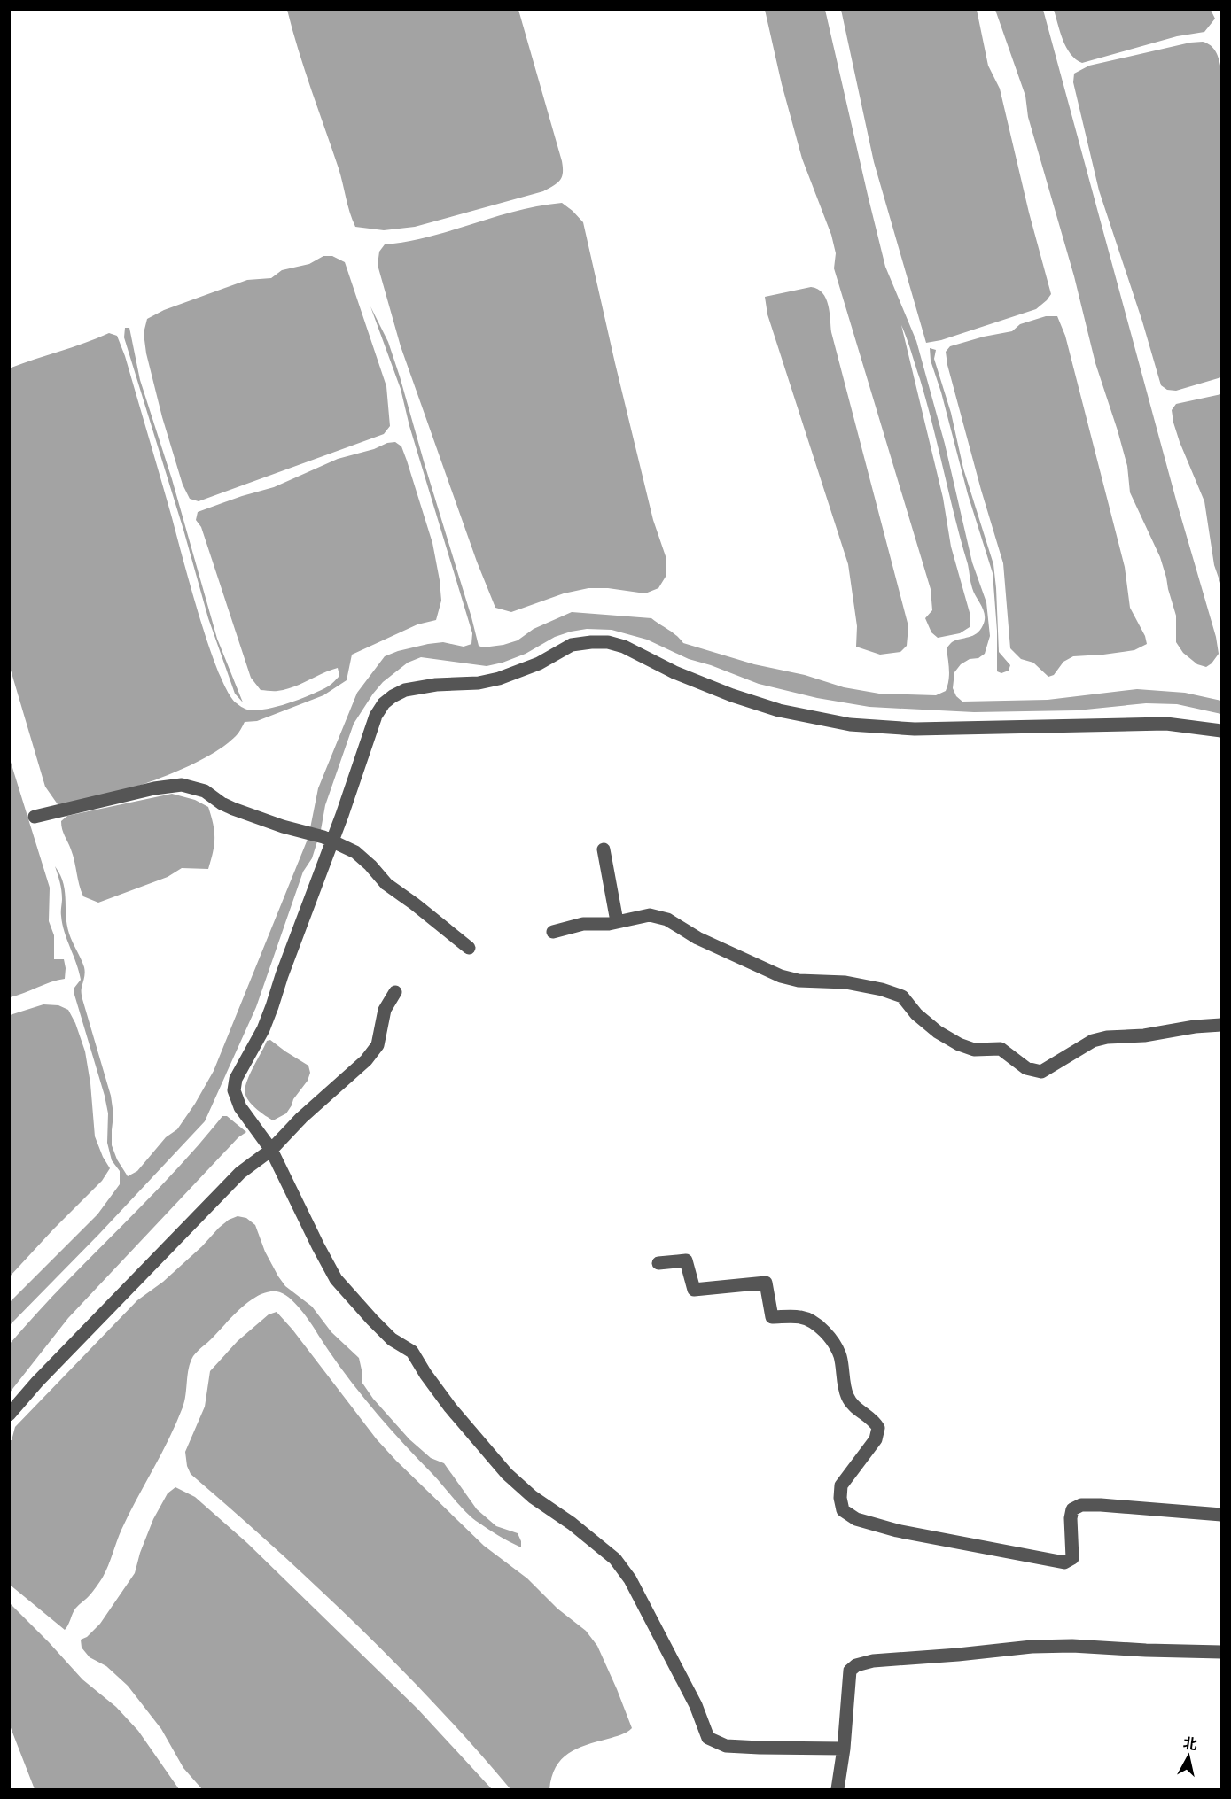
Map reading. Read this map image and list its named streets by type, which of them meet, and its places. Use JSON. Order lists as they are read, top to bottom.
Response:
{
  "north": "top"
}
